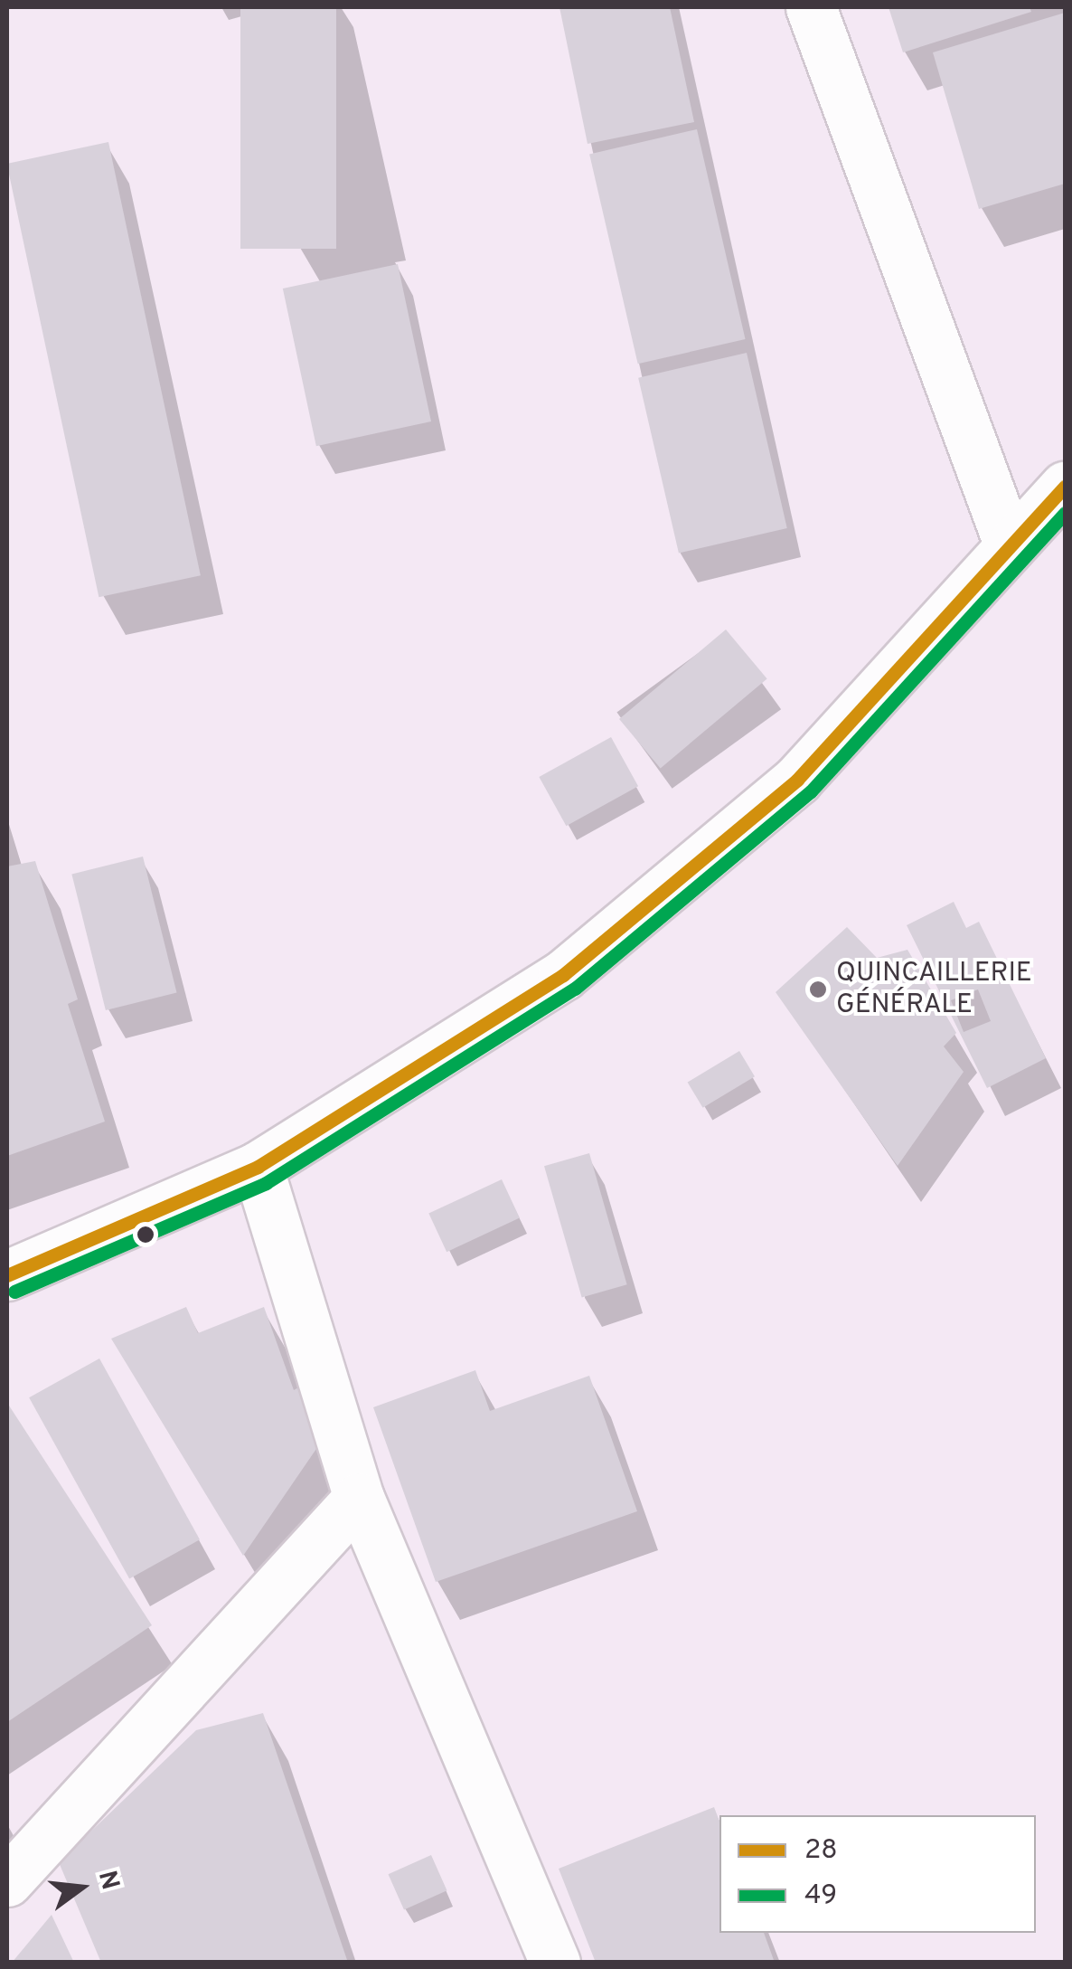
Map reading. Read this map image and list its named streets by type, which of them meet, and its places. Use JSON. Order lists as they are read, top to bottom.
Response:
{
  "places": ["QUINCAILLERIE GÉNÉRALE"],
  "lines": ["transit line 28", "transit line 49"],
  "legend": ["28", "49"],
  "north": "right"
}
